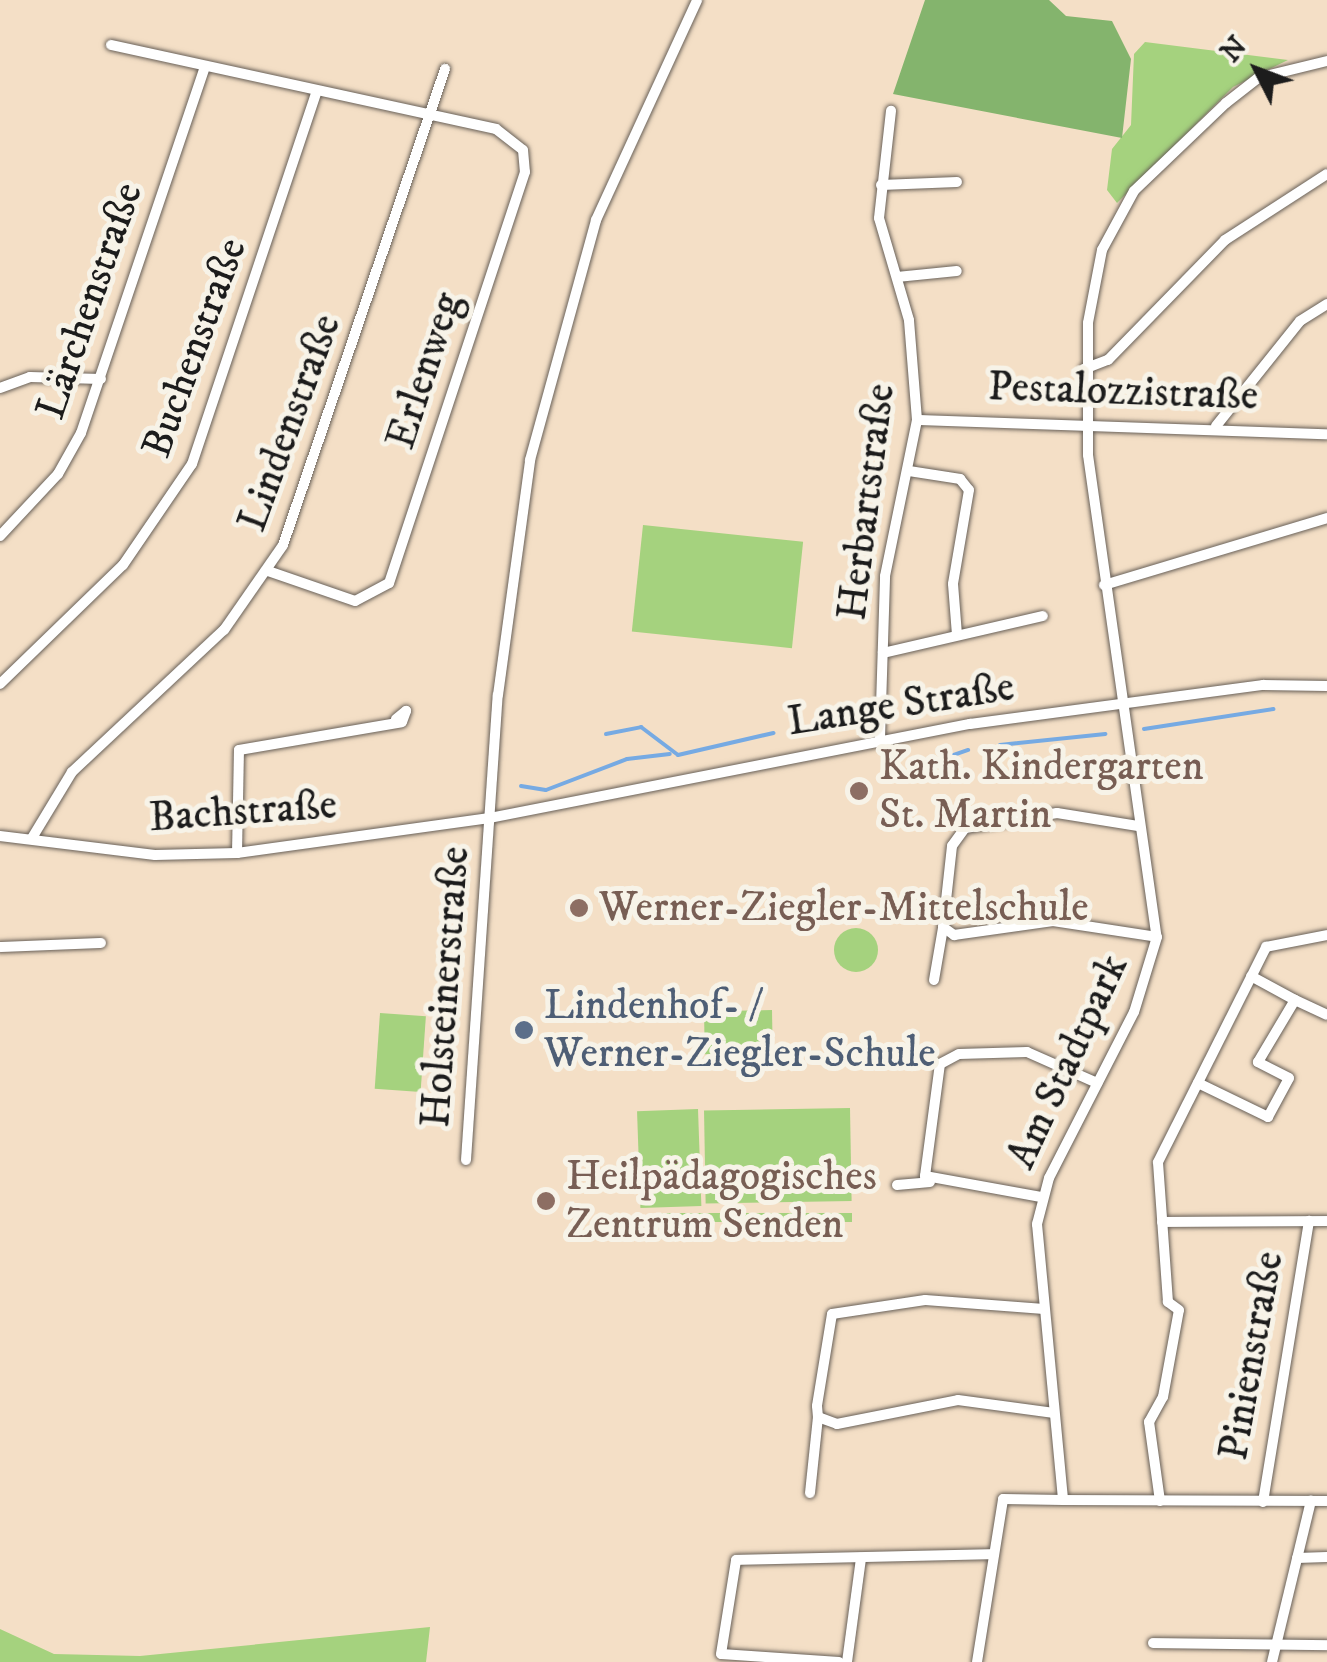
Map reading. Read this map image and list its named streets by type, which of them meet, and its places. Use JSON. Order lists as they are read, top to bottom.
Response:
{
  "streets": {
    "street": [
      "Lärchenstraße",
      "Buchenstraße",
      "Erlenweg",
      "Pestalozzistraße",
      "Lindenstraße",
      "Herbartstraße",
      "Lange Straße",
      "Bachstraße",
      "Holsteinerstraße",
      "Am Stadtpark",
      "Pinienstraße"
    ]
  },
  "crossings": [
    ["Lärchenstraße", "Erlenweg"],
    ["Buchenstraße", "Erlenweg"],
    ["Erlenweg", "Lindenstraße"],
    ["Pestalozzistraße", "Herbartstraße"],
    ["Pestalozzistraße", "Am Stadtpark"],
    ["Lindenstraße", "Bachstraße"],
    ["Herbartstraße", "Lange Straße"],
    ["Lange Straße", "Bachstraße"],
    ["Lange Straße", "Holsteinerstraße"],
    ["Lange Straße", "Am Stadtpark"],
    ["Bachstraße", "Holsteinerstraße"]
  ],
  "places": [
    "Kath. Kindergarten St. Martin",
    "Werner-Ziegler-Mittelschule",
    "Lindenhof- / Werner-Ziegler-Schule",
    "Heilpädagogisches Zentrum Senden"
  ],
  "north": "top left"
}
